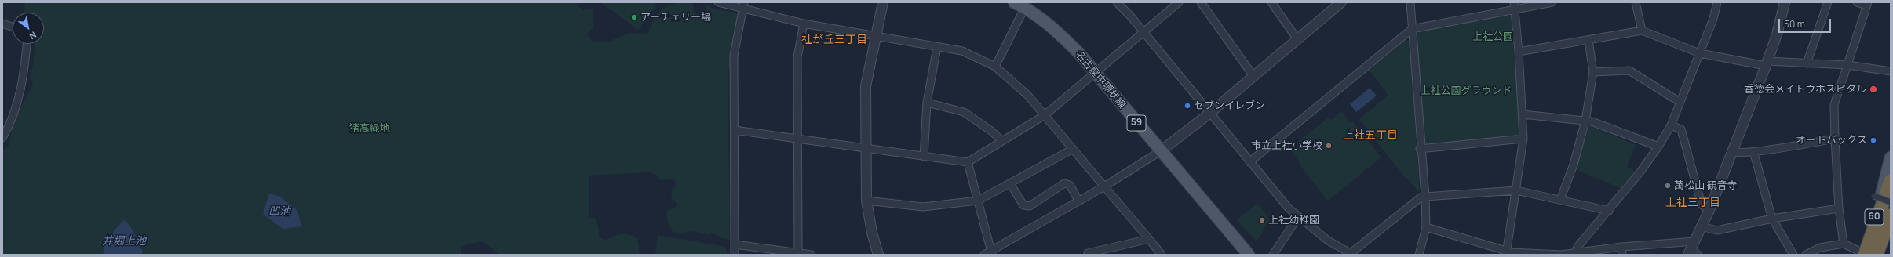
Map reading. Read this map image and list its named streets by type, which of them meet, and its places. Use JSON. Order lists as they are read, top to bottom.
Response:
{
  "streets": {
    "main road": ["名古屋中環状線", "59", "60"]
  },
  "districts": ["社が丘三丁目", "上社五丁目", "上社三丁目"],
  "water": ["凹池", "井堀上池"],
  "parks": ["上社公園", "上社公園グラウンド", "猪高緑地"],
  "places": [
    "アーチェリー場",
    "香徳会メイトウホスピタル",
    "セブンイレブン",
    "オートバックス",
    "市立上社小学校",
    "萬松山 観音寺",
    "上社幼稚園"
  ],
  "scale_bar": "50 m",
  "north": "bottom right"
}
